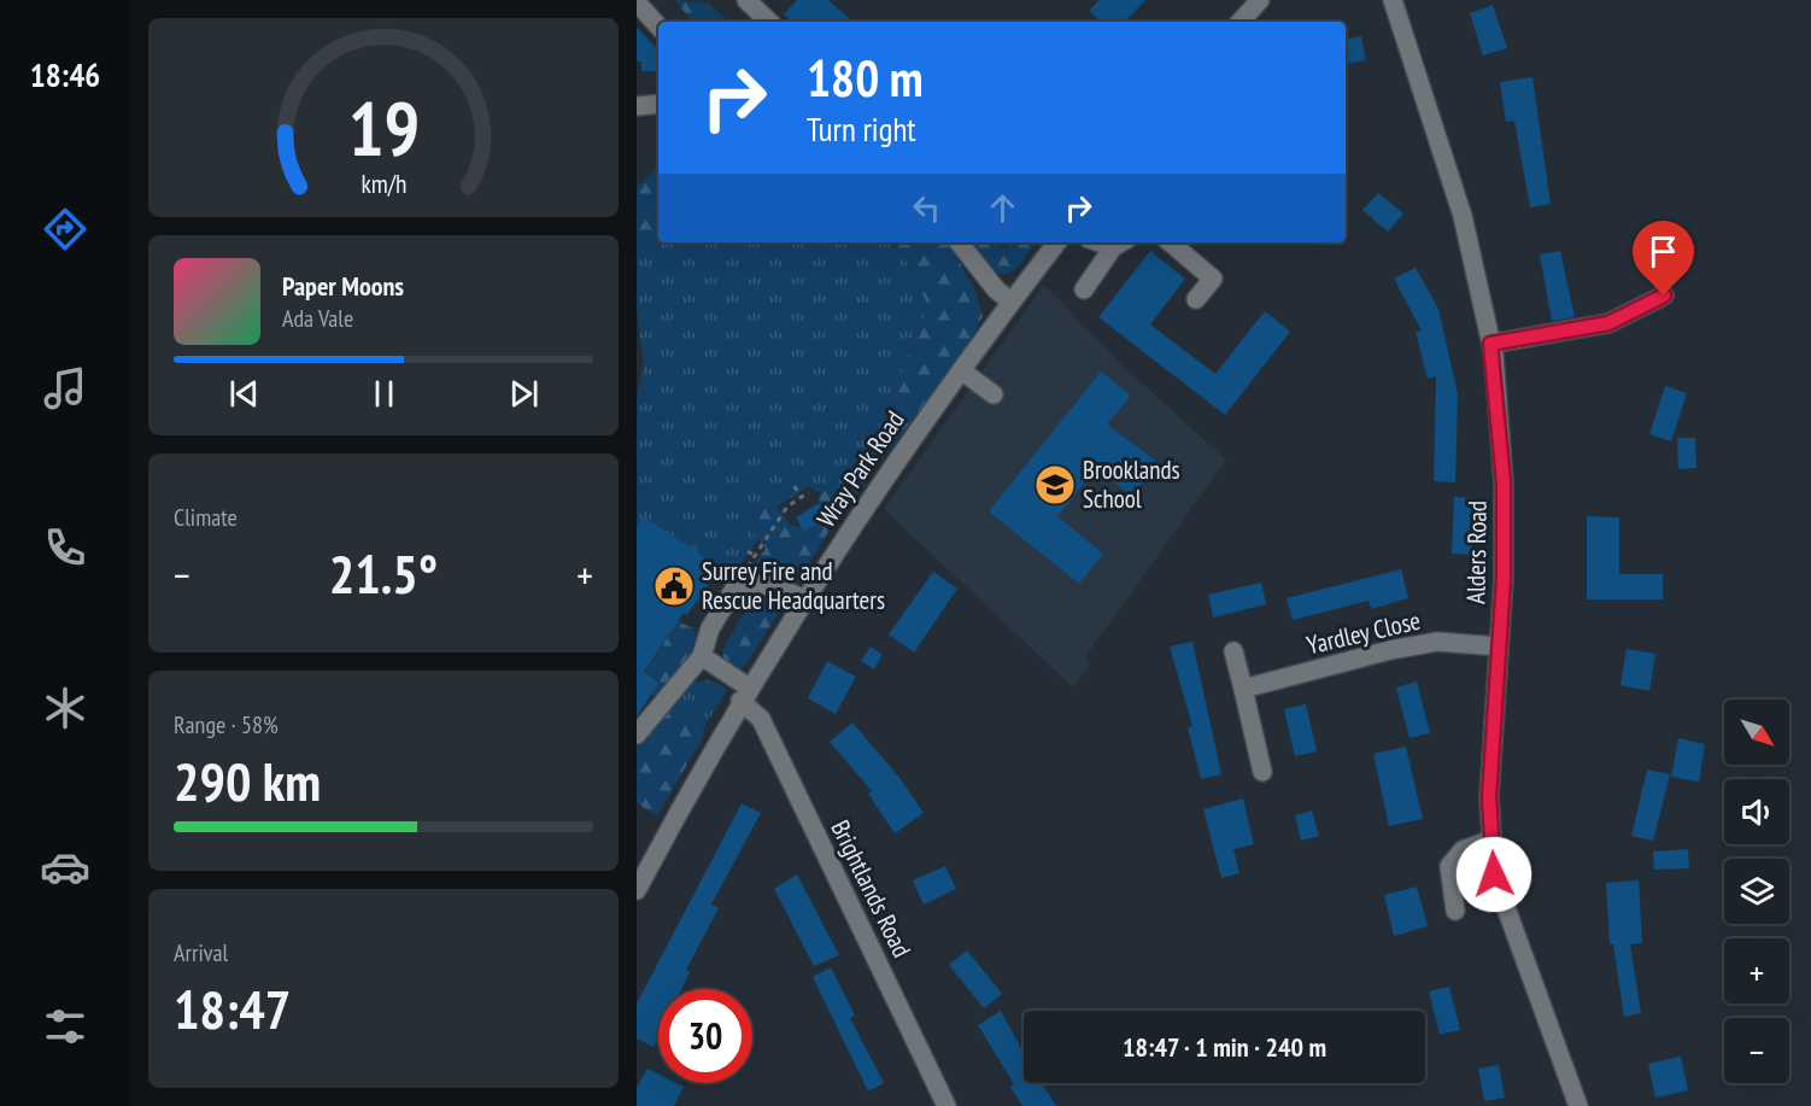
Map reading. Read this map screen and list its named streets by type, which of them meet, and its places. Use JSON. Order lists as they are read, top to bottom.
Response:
{
  "streets": {
    "street": [
      "Wray Park Road",
      "Alders Road",
      "Yardley Close",
      "Brightlands Road"
    ]
  },
  "crossings": [
    ["Wray Park Road", "Brightlands Road"],
    ["Alders Road", "Yardley Close"]
  ],
  "places": {
    "school or university": ["Brooklands School"],
    "public building": ["Surrey Fire and Rescue Headquarters"]
  },
  "north": "bottom right",
  "page": {
    "tabs": "18:46",
    "turn": ["180 m", "Turn right"],
    "song": ["Paper Moons", "Ada Vale"],
    "tile": [
      "Climate",
      ["Range · 58%", "290 km"],
      ["Arrival", "18:47"]
    ],
    "heat": ["−", "21.5°", "+"],
    "map_buttons": ["+", "−"],
    "limit": "30",
    "trip": "18:47 · 1 min · 240 m",
    "gauge": ["19", "km/h"]
  }
}
